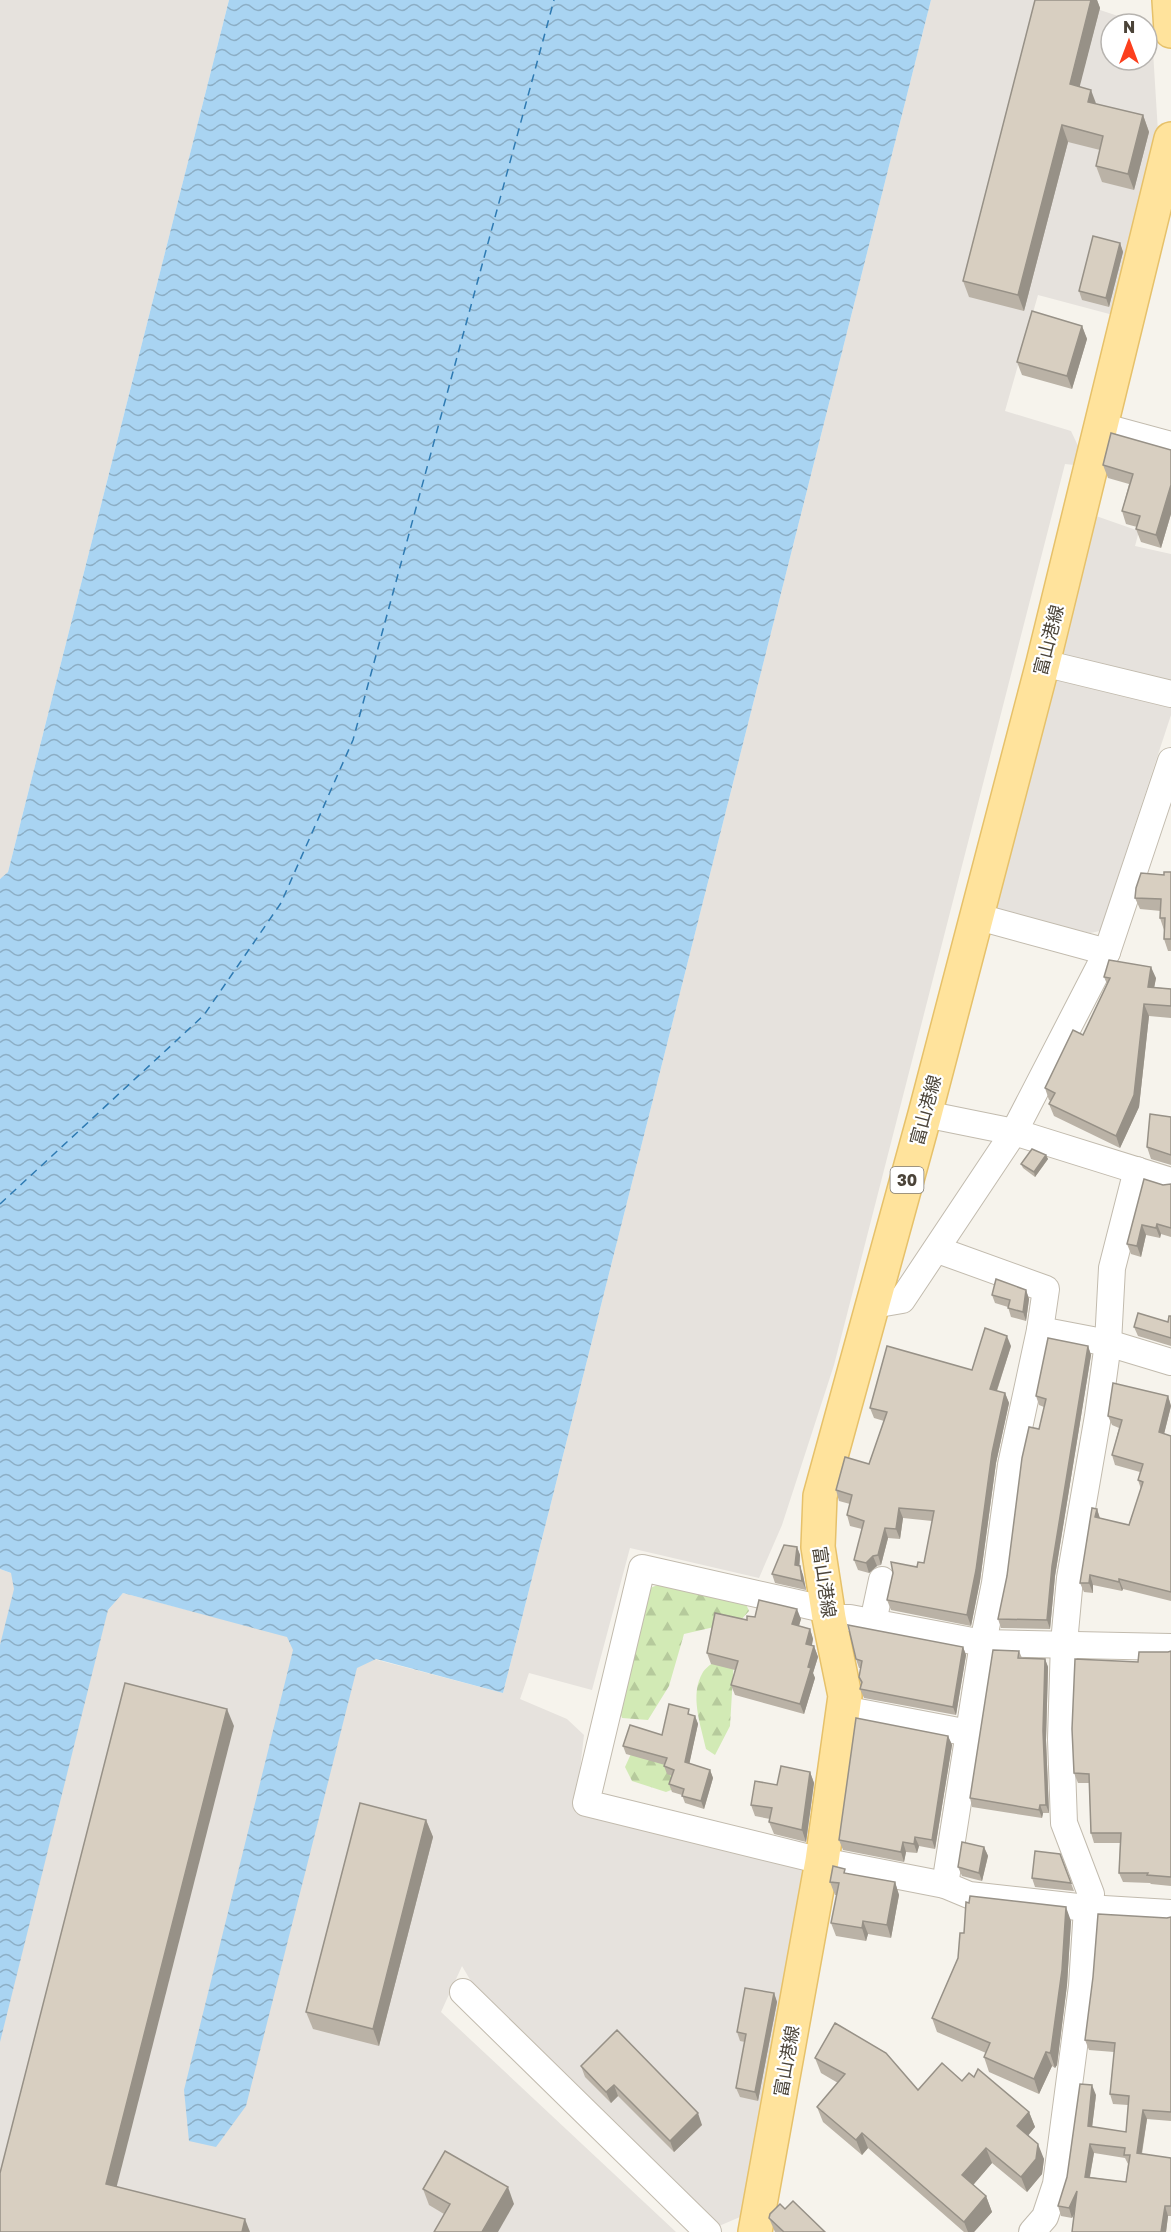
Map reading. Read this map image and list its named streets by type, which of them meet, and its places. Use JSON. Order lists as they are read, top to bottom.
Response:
{
  "streets": {
    "main road": ["富山港線", "30"]
  },
  "north": "top"
}
